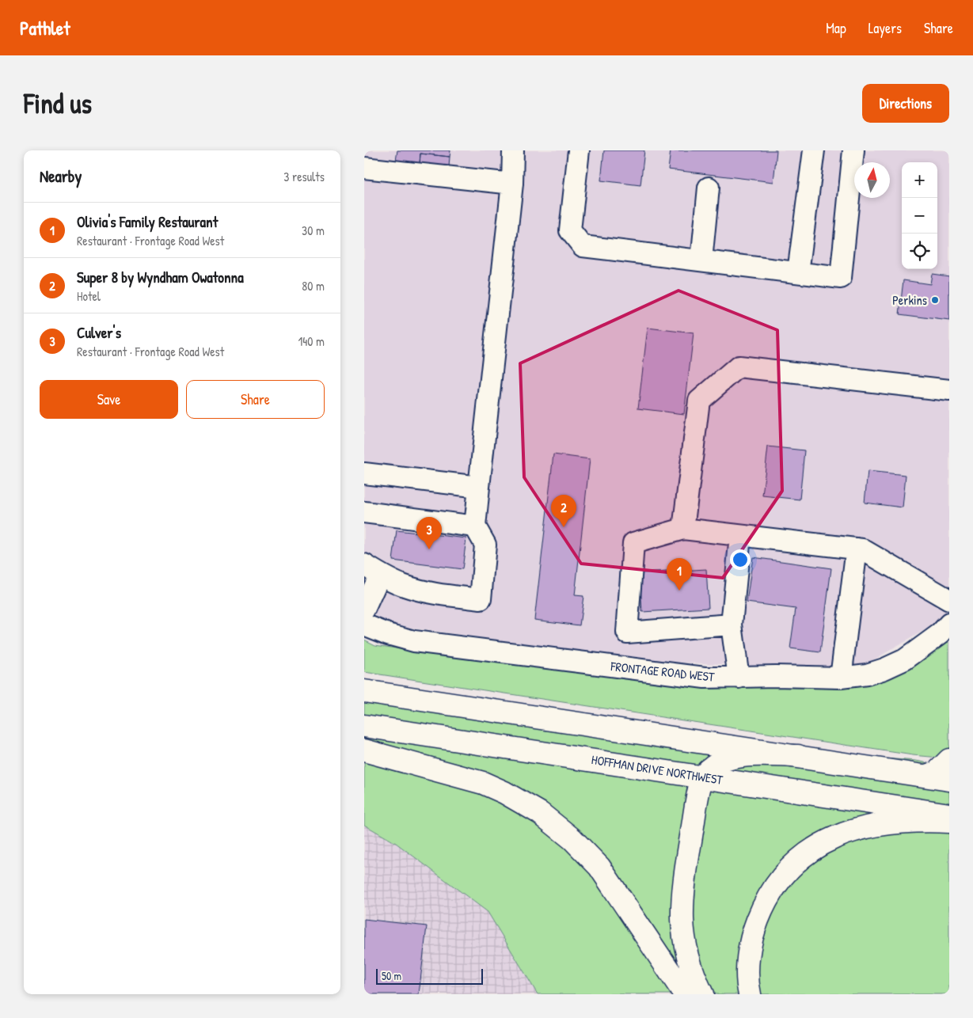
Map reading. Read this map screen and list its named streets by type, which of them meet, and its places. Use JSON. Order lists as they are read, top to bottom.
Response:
{
  "streets": {
    "main road": ["HOFFMAN DRIVE NORTHWEST"],
    "street": ["FRONTAGE ROAD WEST"]
  },
  "places": ["Perkins"],
  "scale_bar": "50 m",
  "north": "top",
  "page": {
    "header": "Pathlet",
    "nav": ["Map", "Layers", "Share"],
    "buttons": [
      "Directions",
      ["Save", "Share"]
    ],
    "title": "Find us",
    "heading": ["Nearby", "3 results"],
    "map_buttons": ["+", "−"],
    "list": [
      {
        "mark": "1",
        "name": "Olivia's Family Restaurant",
        "note": "Restaurant · Frontage Road West",
        "value": "30 m"
      },
      {
        "mark": "2",
        "name": "Super 8 by Wyndham Owatonna",
        "note": "Hotel",
        "value": "80 m"
      },
      {
        "mark": "3",
        "name": "Culver's",
        "note": "Restaurant · Frontage Road West",
        "value": "140 m"
      }
    ],
    "pins": ["2", "3", "1"],
    "scale": "50 m"
  }
}
